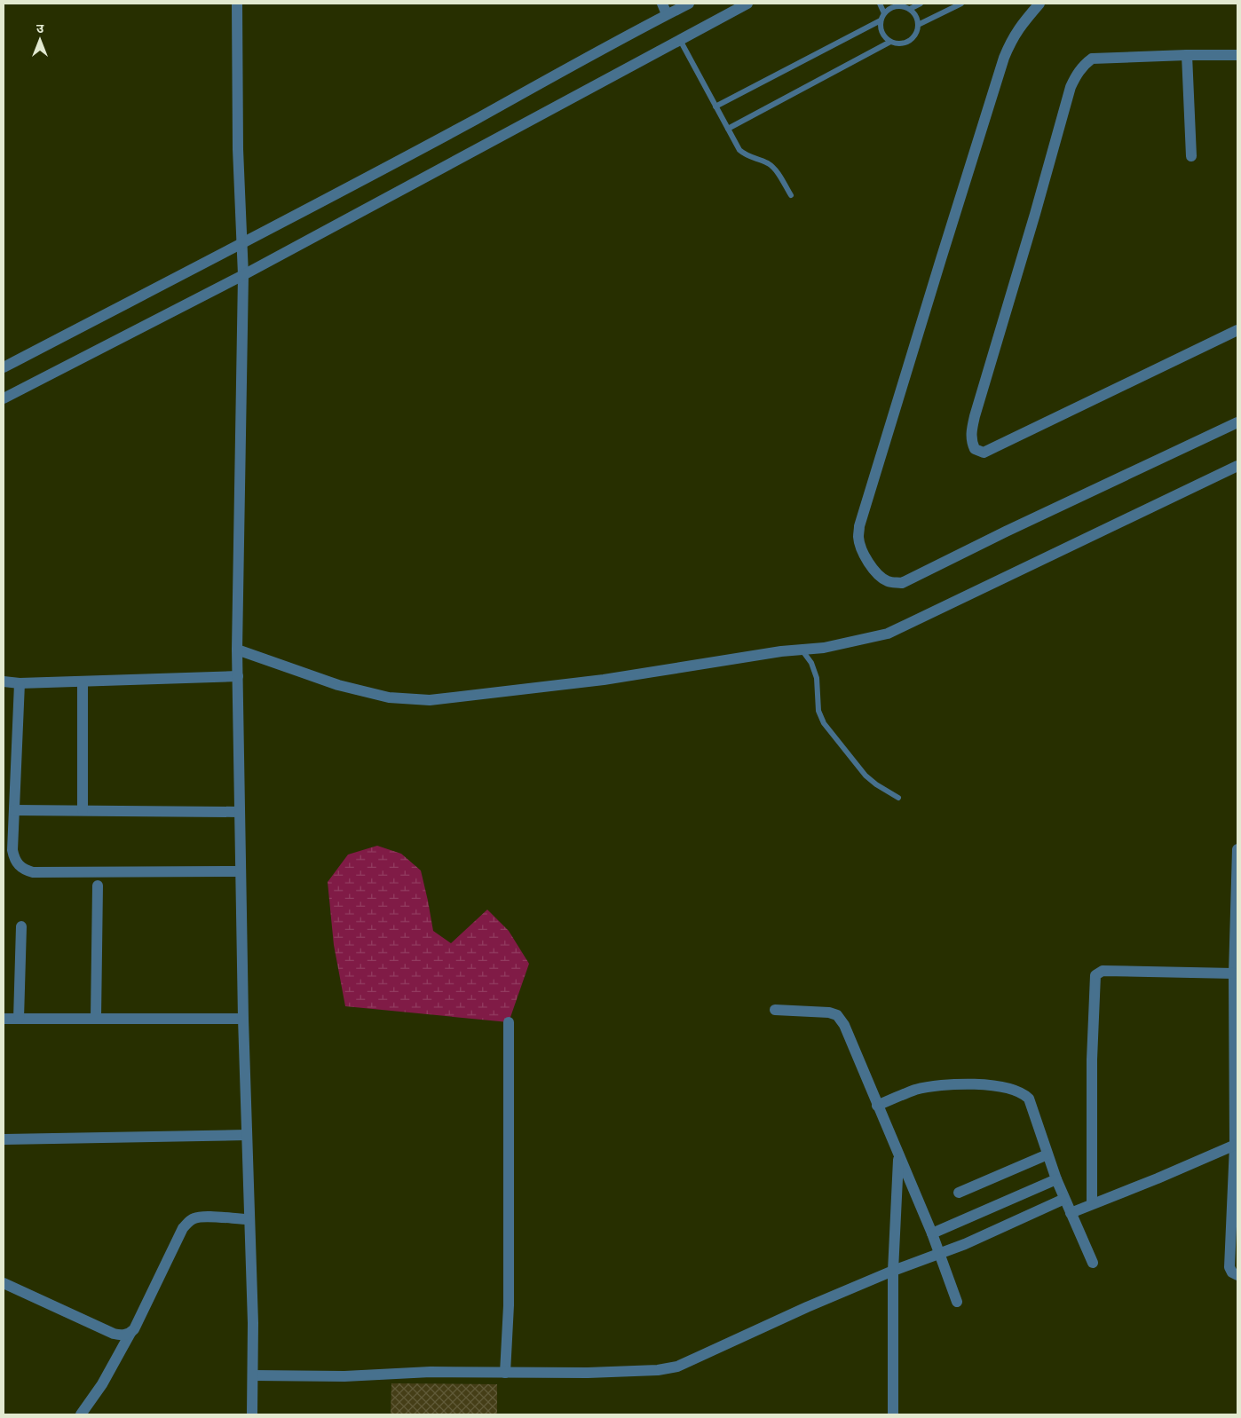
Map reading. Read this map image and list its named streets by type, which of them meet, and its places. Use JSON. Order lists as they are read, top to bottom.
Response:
{
  "north": "top"
}
